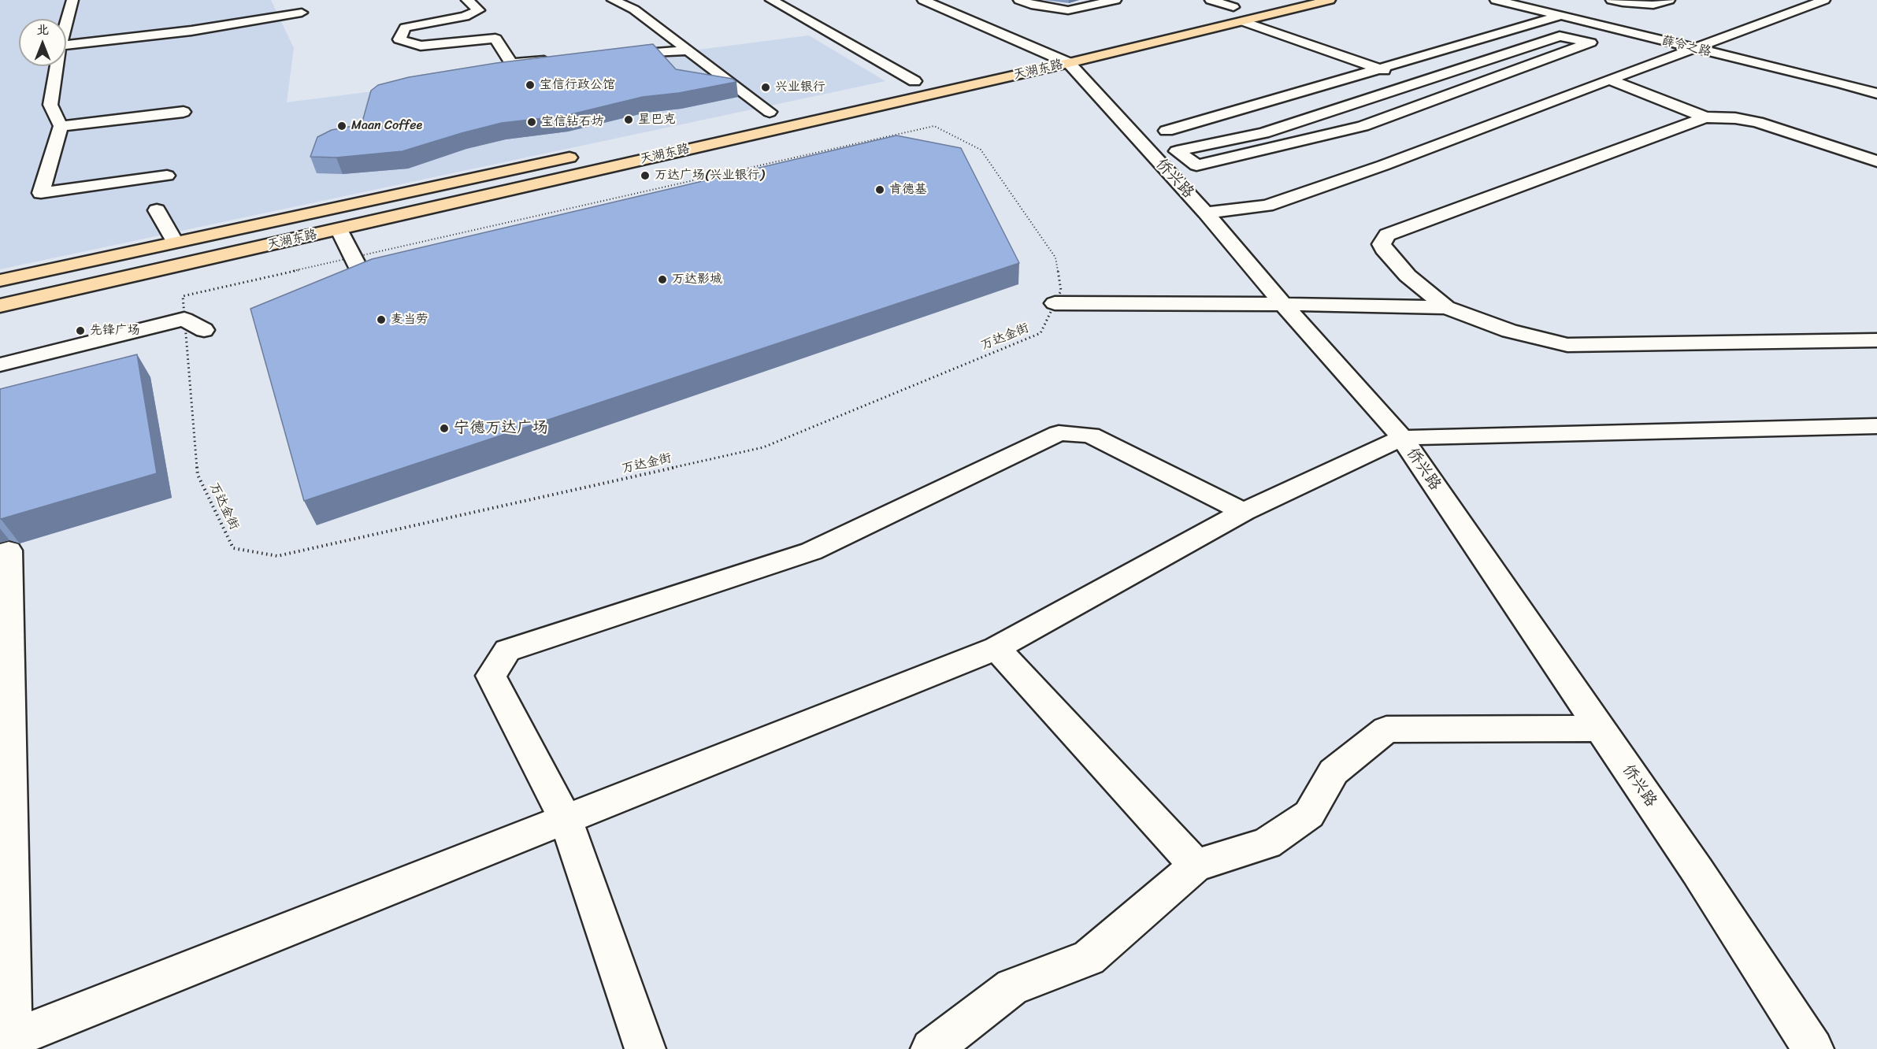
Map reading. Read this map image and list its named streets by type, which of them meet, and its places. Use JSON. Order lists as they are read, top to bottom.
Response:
{
  "streets": {
    "main road": ["天湖东路"],
    "street": ["薛令之路", "侨兴路"],
    "path": ["万达金街"]
  },
  "crossings": [
    ["天湖东路", "侨兴路"]
  ],
  "places": [
    "宝信行政公馆",
    "兴业银行",
    "星巴克",
    "宝信钻石坊",
    "Maan Coffee",
    "万达广场(兴业银行)",
    "肯德基",
    "万达影城",
    "麦当劳",
    "先锋广场",
    "宁德万达广场"
  ],
  "north": "top"
}
